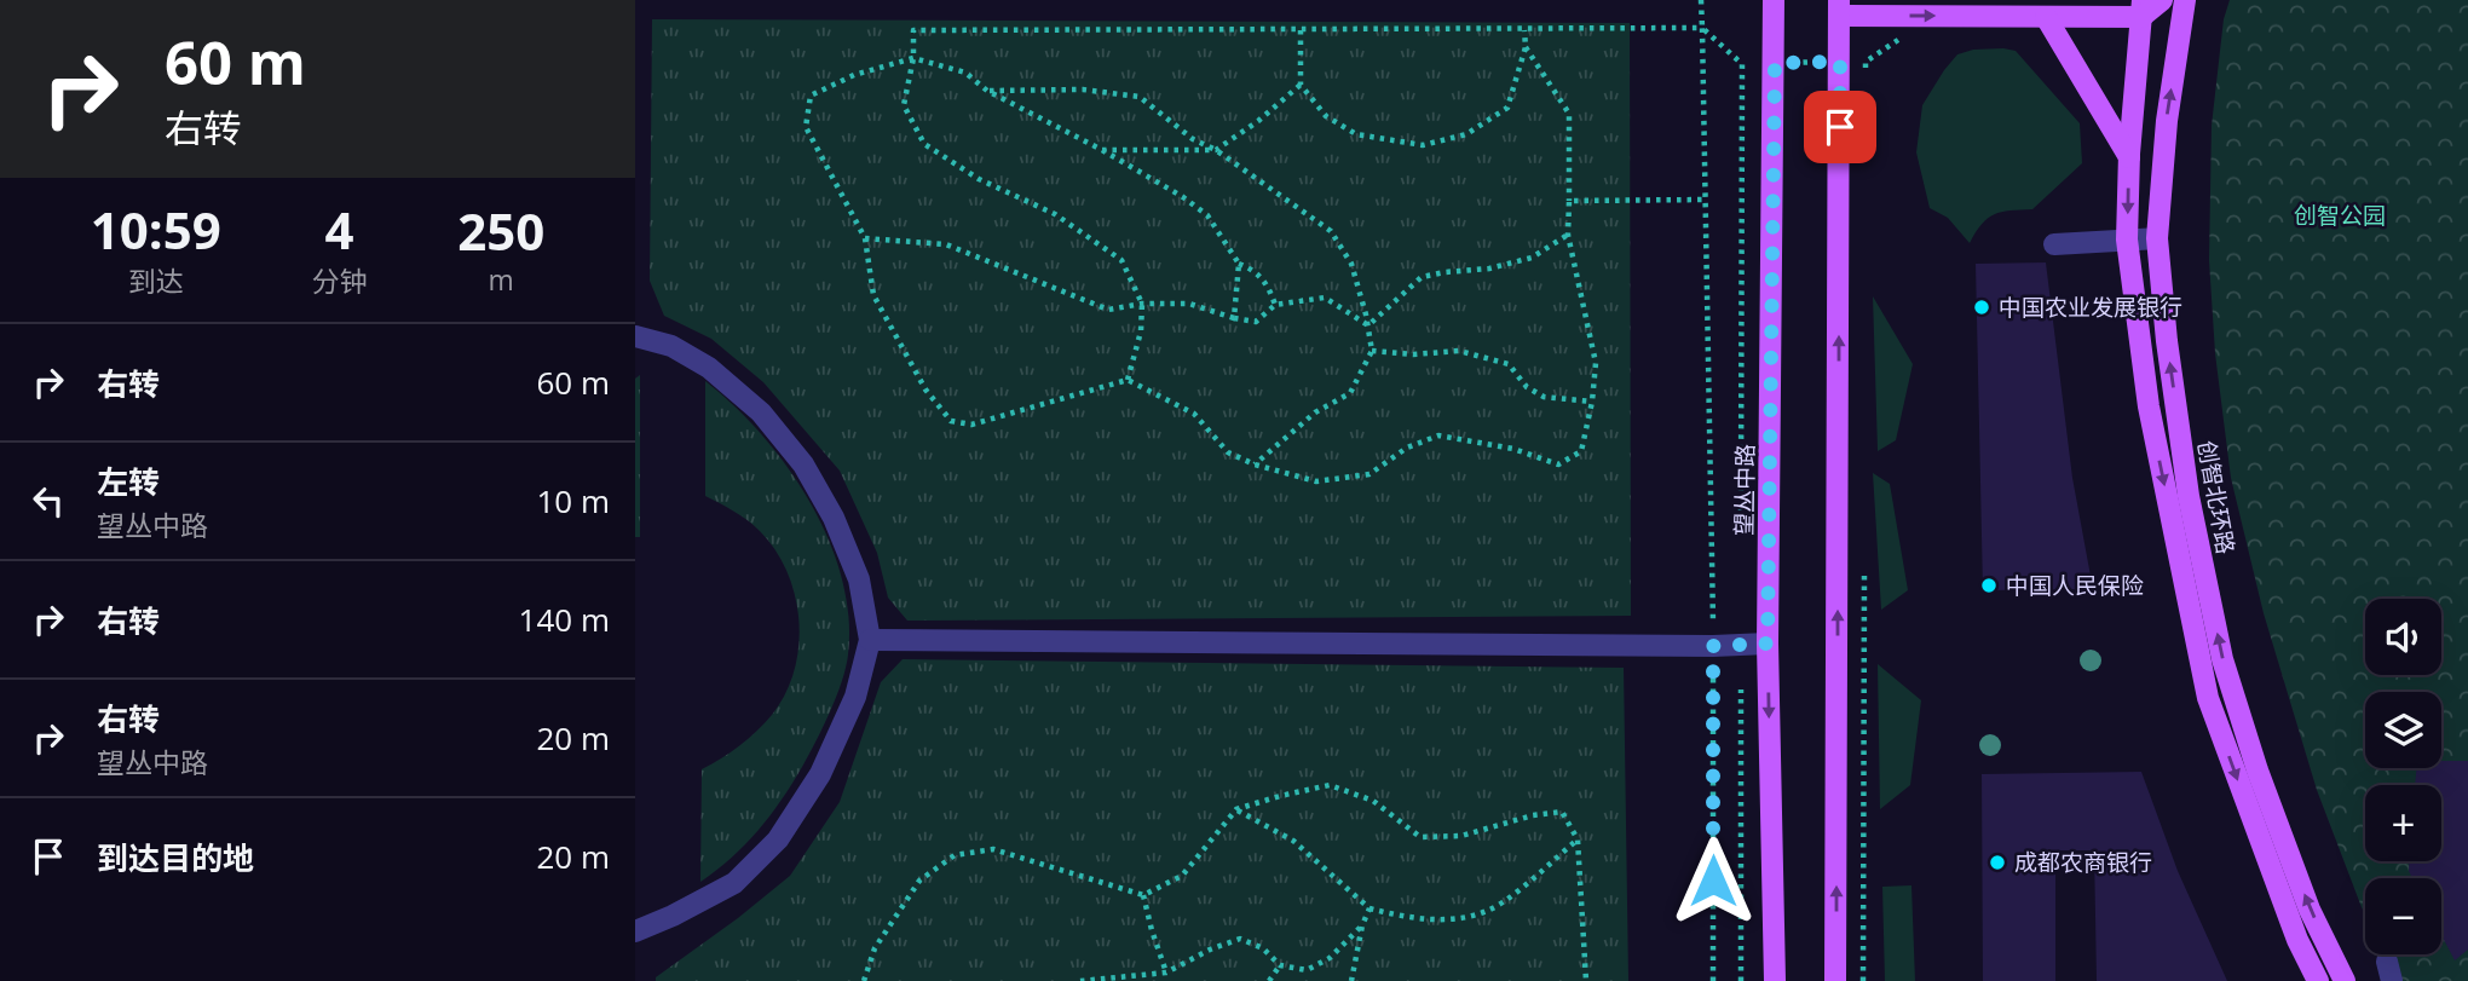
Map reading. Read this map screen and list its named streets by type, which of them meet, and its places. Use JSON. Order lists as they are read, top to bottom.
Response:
{
  "streets": {
    "main road": ["望丛中路", "创智北环路"]
  },
  "parks": ["创智公园"],
  "places": ["中国农业发展银行", "中国人民保险", "成都农商银行"],
  "page": {
    "turn": ["60 m", "右转"],
    "eta": [
      "10:59",
      "到达",
      "4",
      "分钟",
      "250",
      "m"
    ],
    "list": [
      {
        "name": "右转",
        "value": "60 m"
      },
      {
        "name": "左转",
        "note": "望丛中路",
        "value": "10 m"
      },
      {
        "name": "右转",
        "value": "140 m"
      },
      {
        "name": "右转",
        "note": "望丛中路",
        "value": "20 m"
      },
      {
        "name": "到达目的地",
        "value": "20 m"
      }
    ],
    "map_buttons": ["+", "−"]
  }
}
